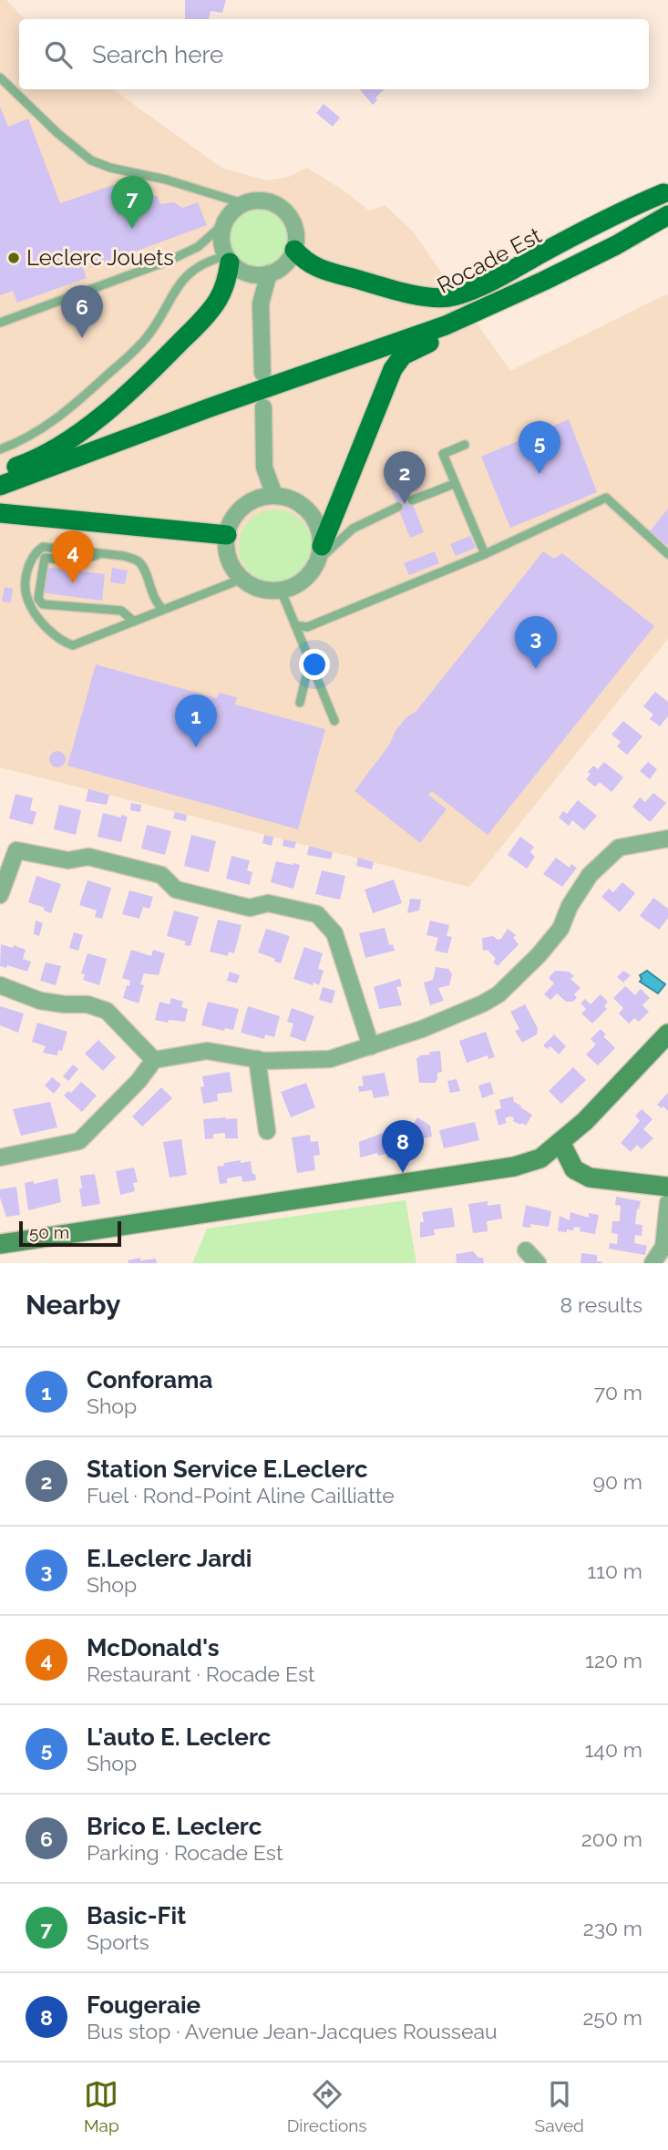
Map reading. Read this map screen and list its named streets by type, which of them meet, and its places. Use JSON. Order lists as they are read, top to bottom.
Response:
{
  "streets": {
    "main road": ["Rocade Est"]
  },
  "places": ["Leclerc Jouets"],
  "scale_bar": "50 m",
  "page": {
    "search": "Search here",
    "pins": [
      "7",
      "6",
      "5",
      "2",
      "4",
      "3",
      "1",
      "8"
    ],
    "scale": "50 m",
    "heading": ["Nearby", "8 results"],
    "list": [
      {
        "mark": "1",
        "name": "Conforama",
        "note": "Shop",
        "value": "70 m"
      },
      {
        "mark": "2",
        "name": "Station Service E.Leclerc",
        "note": "Fuel · Rond-Point Aline Cailliatte",
        "value": "90 m"
      },
      {
        "mark": "3",
        "name": "E.Leclerc Jardi",
        "note": "Shop",
        "value": "110 m"
      },
      {
        "mark": "4",
        "name": "McDonald's",
        "note": "Restaurant · Rocade Est",
        "value": "120 m"
      },
      {
        "mark": "5",
        "name": "L'auto E. Leclerc",
        "note": "Shop",
        "value": "140 m"
      },
      {
        "mark": "6",
        "name": "Brico E. Leclerc",
        "note": "Parking · Rocade Est",
        "value": "200 m"
      },
      {
        "mark": "7",
        "name": "Basic-Fit",
        "note": "Sports",
        "value": "230 m"
      },
      {
        "mark": "8",
        "name": "Fougeraie",
        "note": "Bus stop · Avenue Jean-Jacques Rousseau",
        "value": "250 m"
      }
    ],
    "nav": ["Map", "Directions", "Saved"]
  }
}
